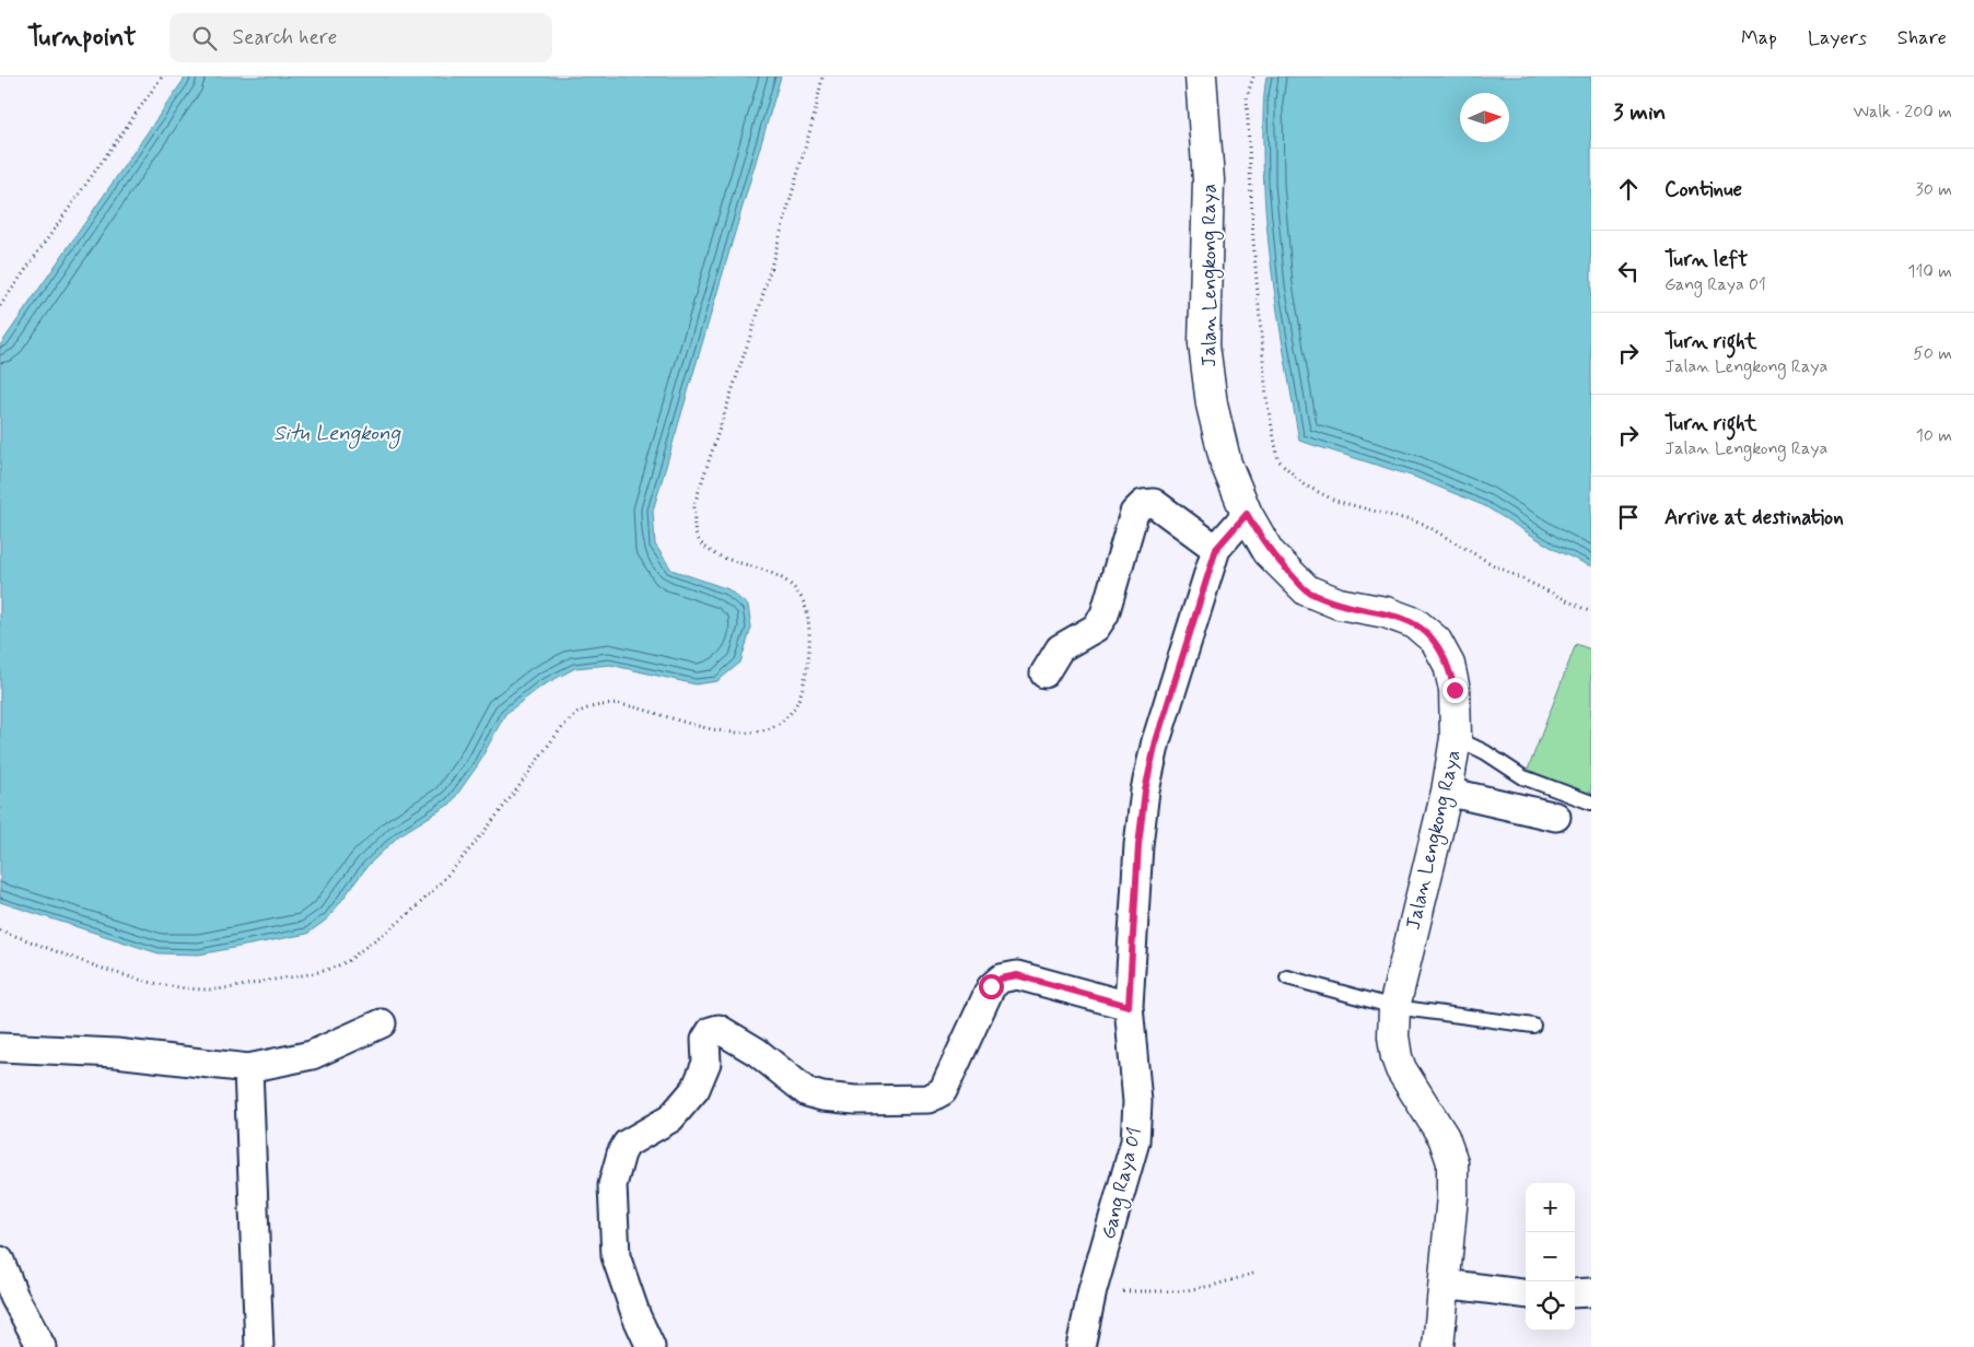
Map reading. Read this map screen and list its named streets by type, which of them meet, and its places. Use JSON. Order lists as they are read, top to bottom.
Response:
{
  "streets": {
    "street": ["Jalan Lengkong Raya", "Gang Raya 01"]
  },
  "crossings": [
    ["Jalan Lengkong Raya", "Gang Raya 01"]
  ],
  "water": ["Situ Lengkong"],
  "north": "right",
  "page": {
    "header": "Turnpoint",
    "search": "Search here",
    "nav": ["Map", "Layers", "Share"],
    "heading": ["3 min", "Walk · 200 m"],
    "list": [
      ["Continue", "30 m"],
      ["Turn left", "Gang Raya 01", "110 m"],
      ["Turn right", "Jalan Lengkong Raya", "50 m"],
      ["Turn right", "Jalan Lengkong Raya", "10 m"],
      "Arrive at destination"
    ],
    "map_buttons": ["+", "−"]
  }
}
